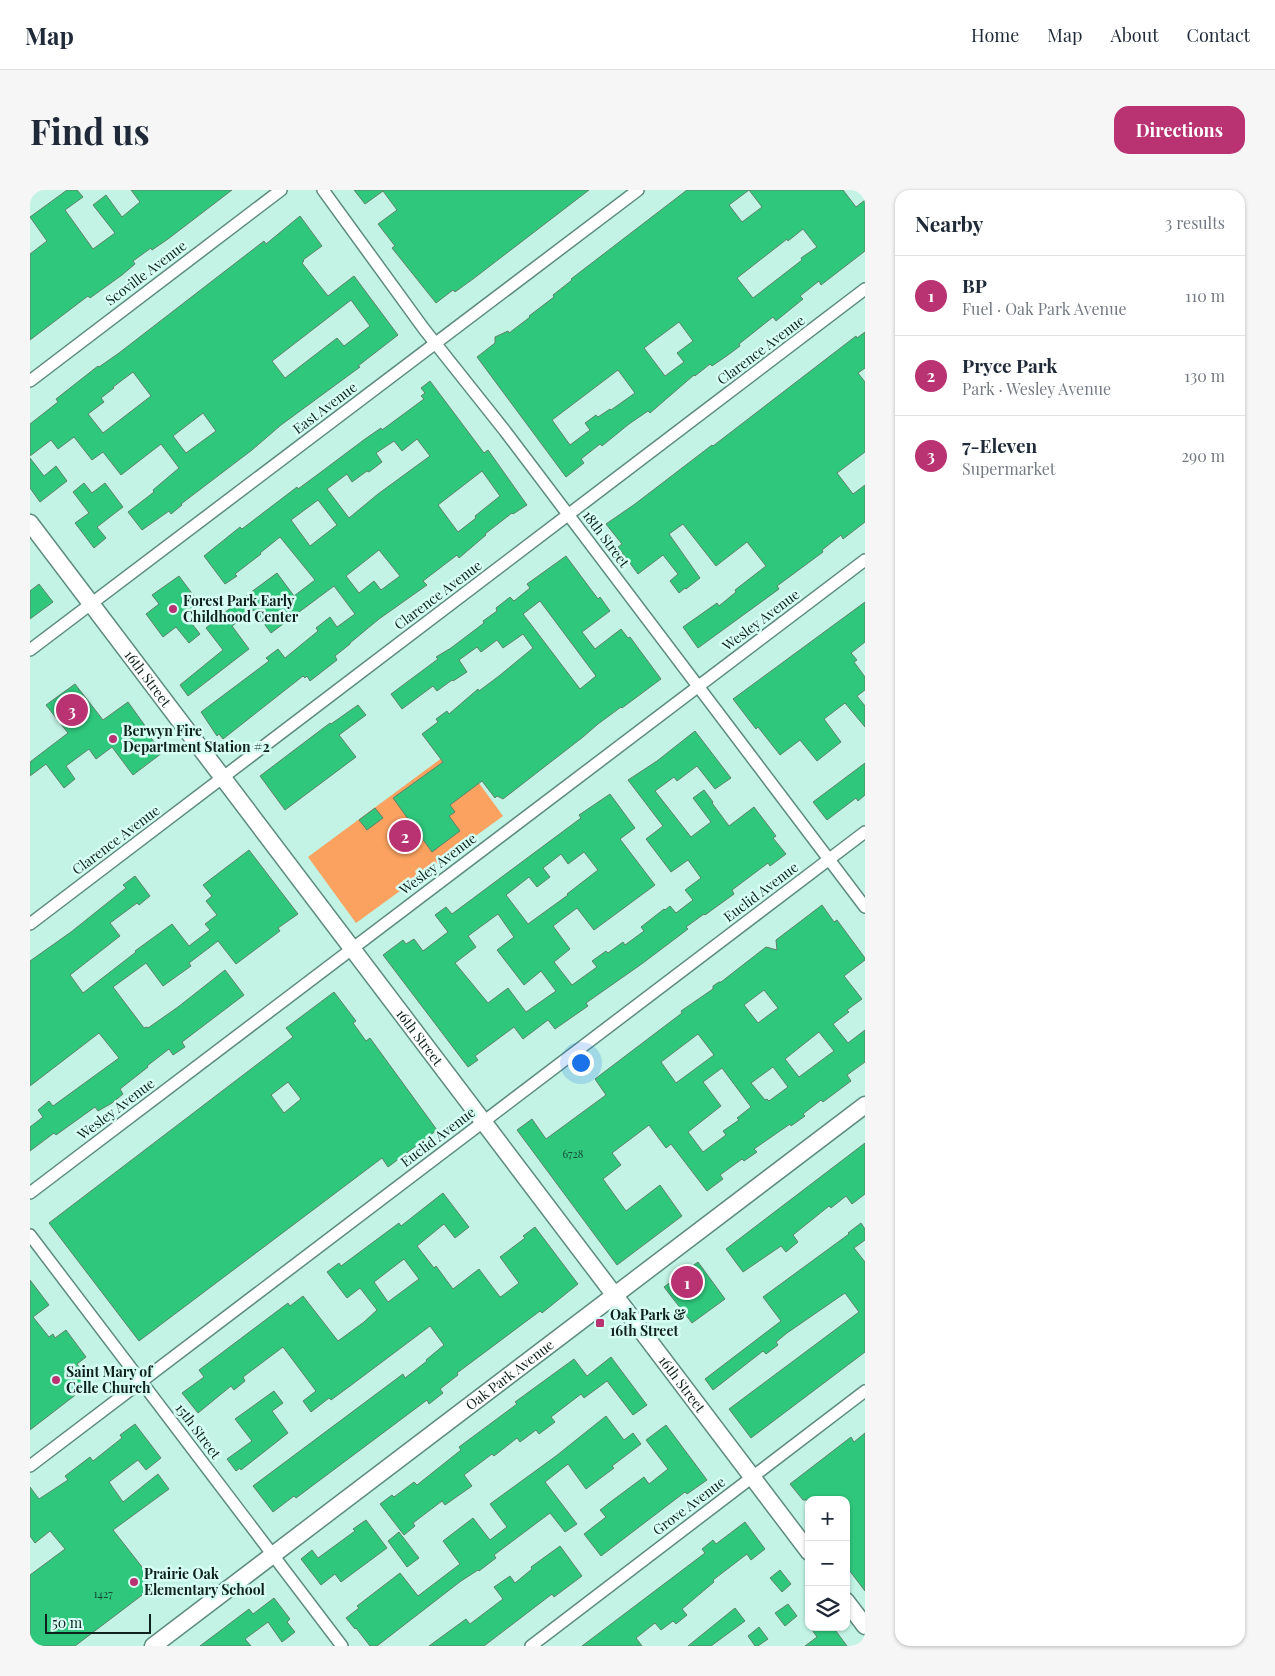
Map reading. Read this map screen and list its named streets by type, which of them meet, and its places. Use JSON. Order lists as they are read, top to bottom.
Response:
{
  "streets": {
    "street": [
      "Scoville Avenue",
      "Clarence Avenue",
      "East Avenue",
      "18th Street",
      "Wesley Avenue",
      "16th Street",
      "Euclid Avenue",
      "Oak Park Avenue",
      "15th Street",
      "Grove Avenue"
    ]
  },
  "crossings": [
    ["Clarence Avenue", "18th Street"],
    ["Clarence Avenue", "16th Street"],
    ["East Avenue", "18th Street"],
    ["East Avenue", "16th Street"],
    ["18th Street", "Wesley Avenue"],
    ["18th Street", "Euclid Avenue"],
    ["Wesley Avenue", "16th Street"],
    ["16th Street", "Euclid Avenue"],
    ["16th Street", "Oak Park Avenue"],
    ["16th Street", "Grove Avenue"],
    ["Euclid Avenue", "15th Street"],
    ["Oak Park Avenue", "15th Street"]
  ],
  "places": {
    "other": [
      "Forest Park Early Childhood Center",
      "Berwyn Fire Department Station #2",
      "Saint Mary of Celle Church",
      "Prairie Oak Elementary School"
    ],
    "transit": ["Oak Park & 16th Street"]
  },
  "house_numbers": ["6728", "1427"],
  "scale_bar": "50 m",
  "page": {
    "header": "Map",
    "nav": [
      "Home",
      "Map",
      "About",
      "Contact"
    ],
    "buttons": "Directions",
    "title": "Find us",
    "heading": ["Nearby", "3 results"],
    "list": [
      {
        "mark": "1",
        "name": "BP",
        "note": "Fuel · Oak Park Avenue",
        "value": "110 m"
      },
      {
        "mark": "2",
        "name": "Pryce Park",
        "note": "Park · Wesley Avenue",
        "value": "130 m"
      },
      {
        "mark": "3",
        "name": "7-Eleven",
        "note": "Supermarket",
        "value": "290 m"
      }
    ],
    "pins": ["3", "2", "1"],
    "map_buttons": ["+", "−"],
    "scale": "50 m"
  }
}
